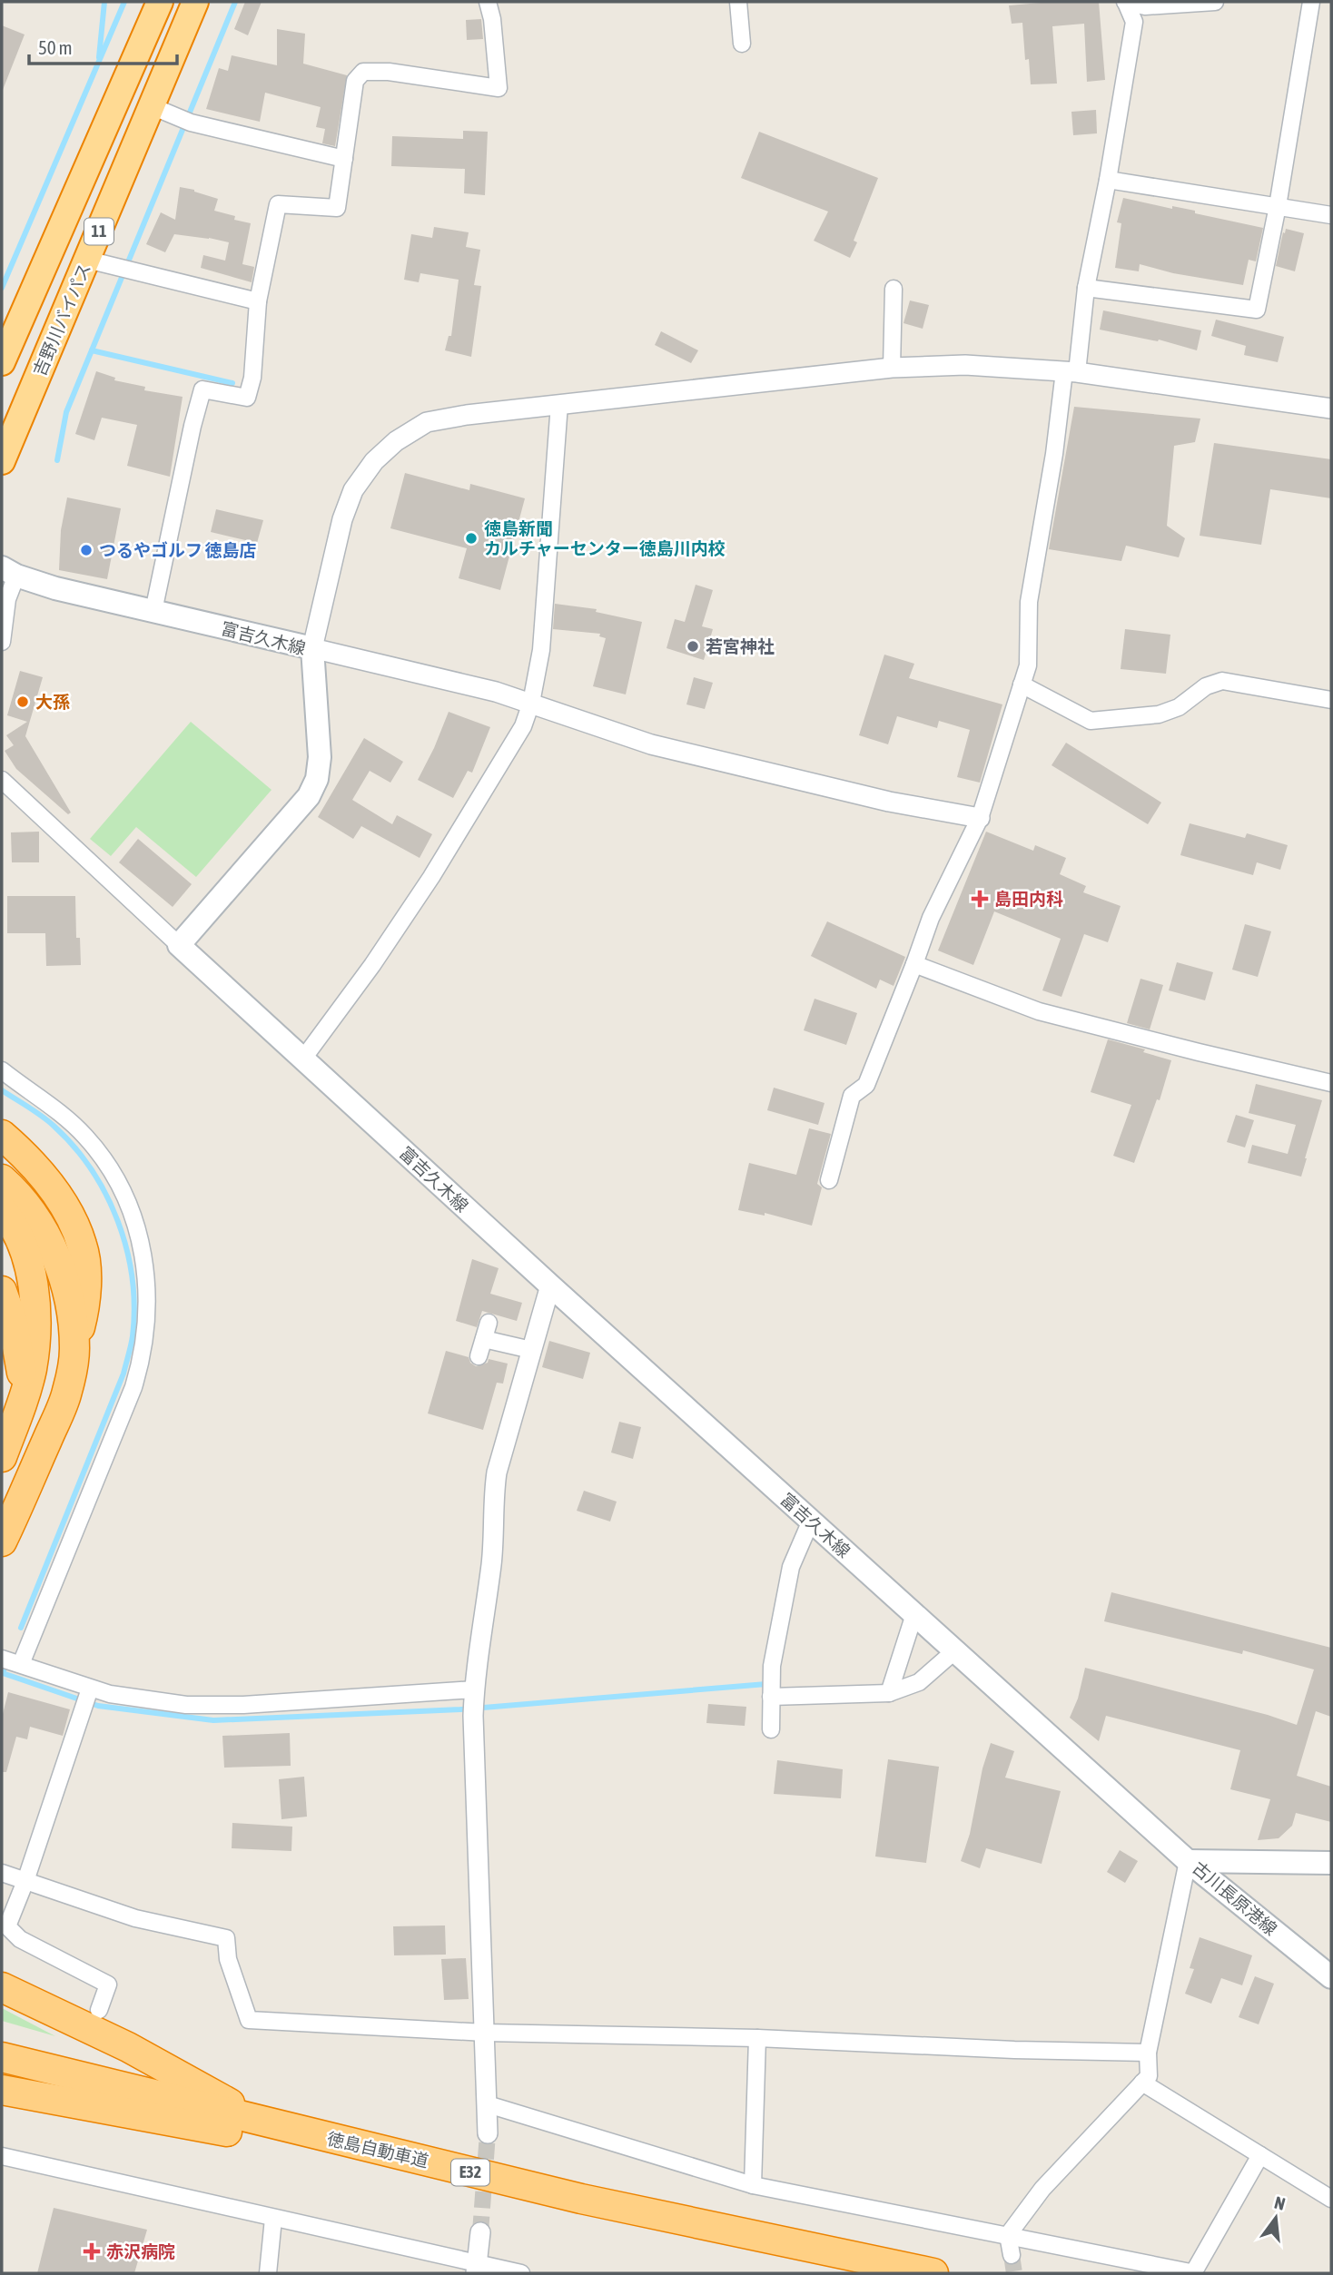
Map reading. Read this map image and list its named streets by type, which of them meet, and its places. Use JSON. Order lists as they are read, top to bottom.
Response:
{
  "streets": {
    "highway": [
      "11",
      "吉野川バイパス",
      "徳島自動車道",
      "E32"
    ],
    "main road": ["富吉久木線", "古川長原港線"]
  },
  "crossings": [
    ["富吉久木線", "古川長原港線"]
  ],
  "places": {
    "other": [
      "徳島新聞 カルチャーセンター徳島川内校",
      "つるやゴルフ 徳島店",
      "若宮神社",
      "大孫"
    ],
    "health": ["島田内科", "赤沢病院"]
  },
  "scale_bar": "50 m",
  "north": "top"
}
